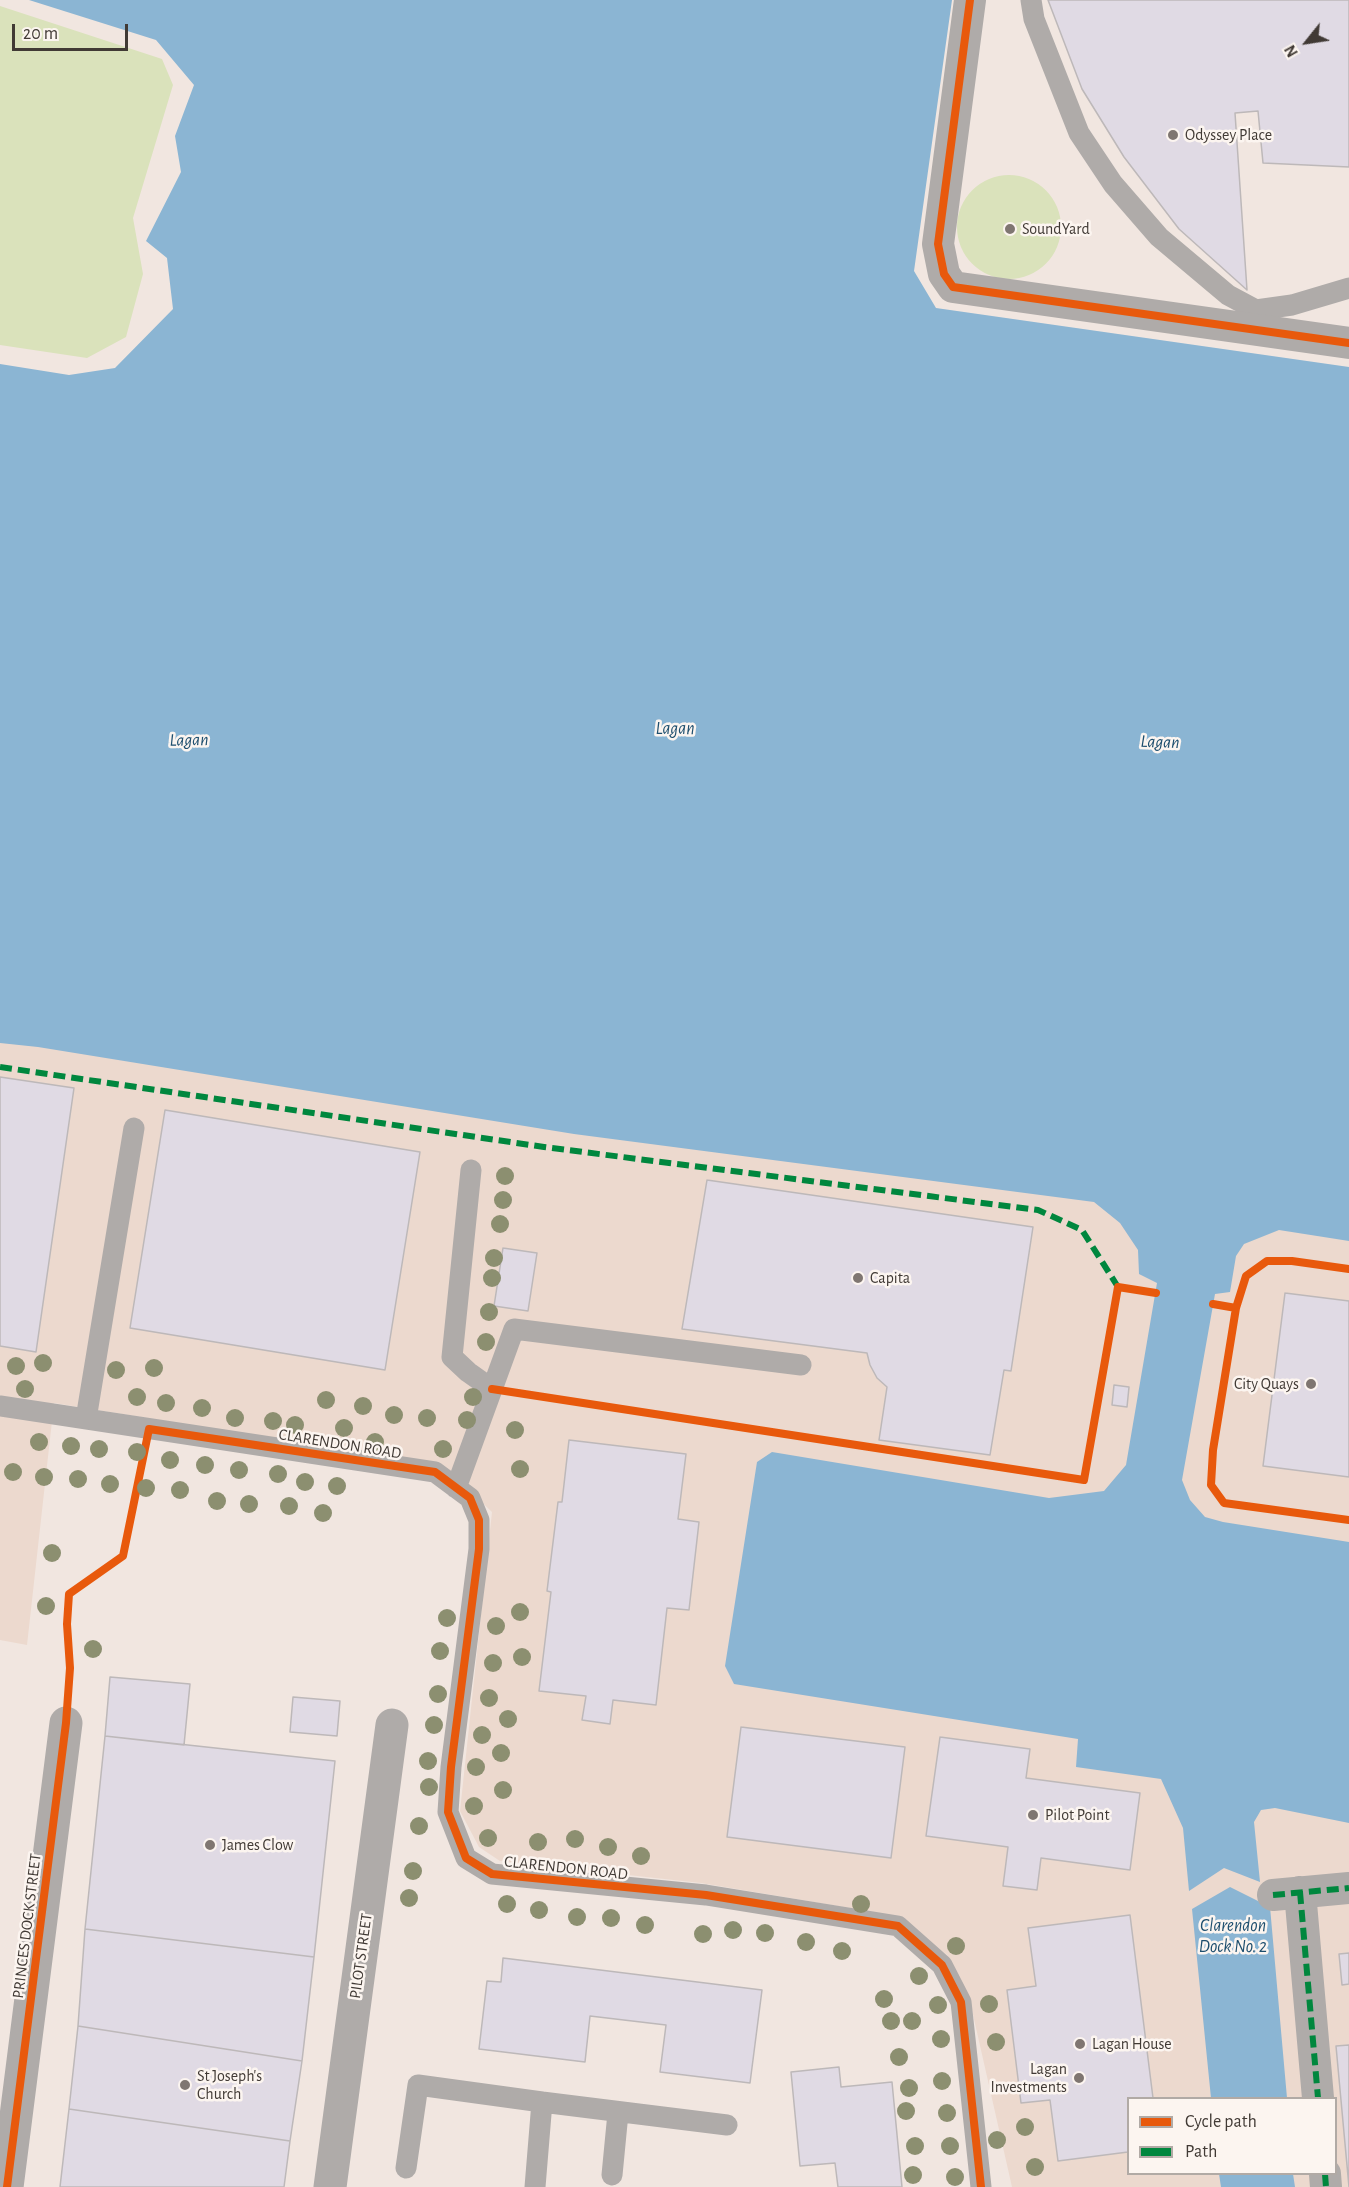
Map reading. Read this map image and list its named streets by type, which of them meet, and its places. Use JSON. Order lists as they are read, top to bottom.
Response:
{
  "streets": {
    "street": ["PRINCES DOCK STREET", "PILOT STREET"],
    "lane": ["CLARENDON ROAD"]
  },
  "water": ["Lagan", "Clarendon Dock No. 2"],
  "places": [
    "Odyssey Place",
    "SoundYard",
    "Capita",
    "City Quays",
    "Pilot Point",
    "James Clow",
    "Lagan House",
    "Lagan Investments",
    "St Joseph's Church"
  ],
  "legend": ["Cycle path", "Path"],
  "scale_bar": "20 m",
  "north": "bottom left"
}
